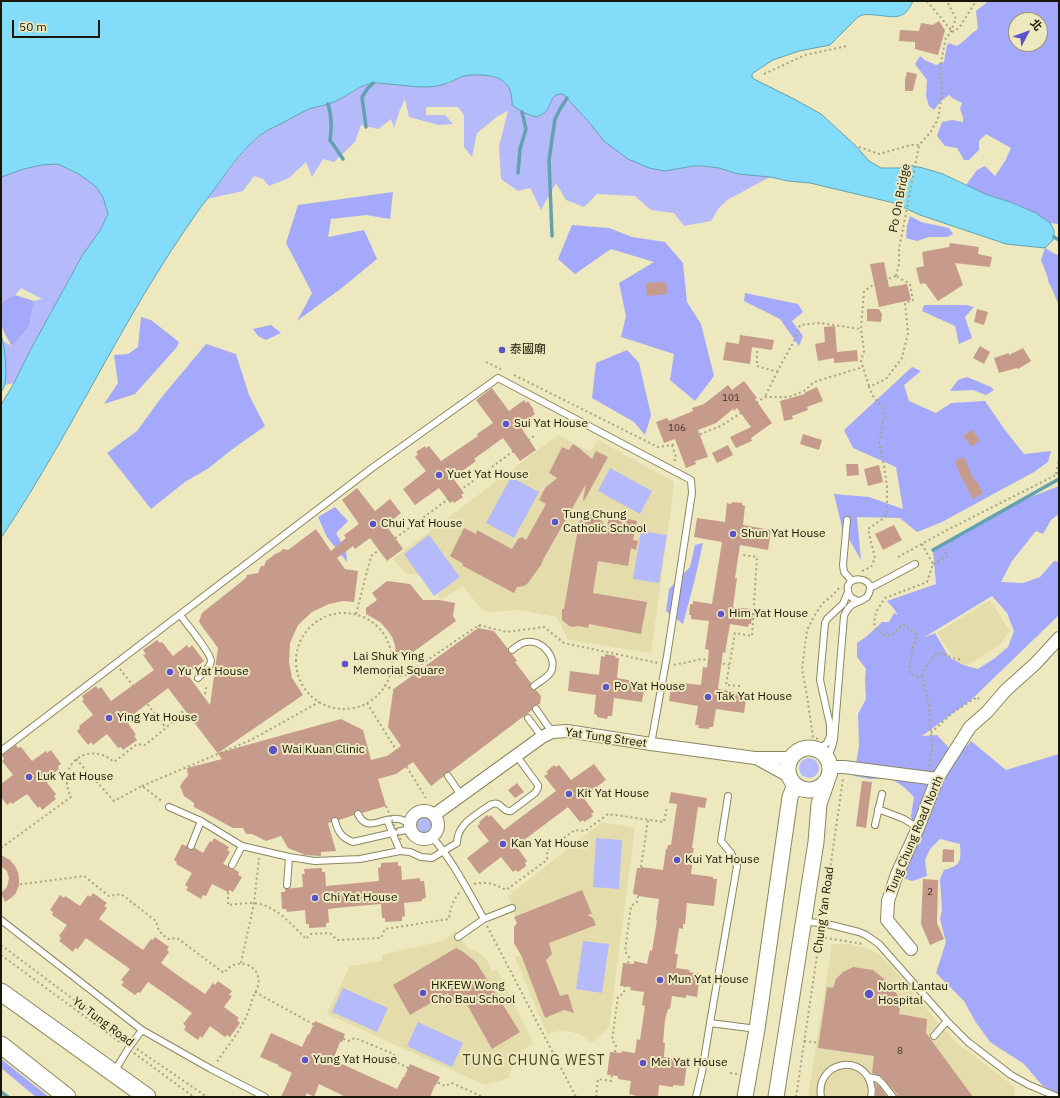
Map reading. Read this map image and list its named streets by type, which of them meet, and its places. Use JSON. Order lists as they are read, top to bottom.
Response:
{
  "streets": {
    "street": ["Yat Tung Street", "Tung Chung Road North", "Chung Yan Road"],
    "path": ["Po On Bridge", "Yu Tung Road"]
  },
  "crossings": [
    ["Yat Tung Street", "Chung Yan Road"]
  ],
  "districts": ["TUNG CHUNG WEST"],
  "places": [
    "泰國廟",
    "Sui Yat House",
    "Yuet Yat House",
    "Tung Chung Catholic School",
    "Chui Yat House",
    "Shun Yat House",
    "Him Yat House",
    "Lai Shuk Ying Memorial Square",
    "Yu Yat House",
    "Po Yat House",
    "Tak Yat House",
    "Ying Yat House",
    "Wai Kuan Clinic",
    "Luk Yat House",
    "Kit Yat House",
    "Kan Yat House",
    "Kui Yat House",
    "Chi Yat House",
    "Mun Yat House",
    "HKFEW Wong Cho Bau School",
    "North Lantau Hospital",
    "Yung Yat House",
    "Mei Yat House"
  ],
  "house_numbers": [
    "101",
    "106",
    "2",
    "8"
  ],
  "scale_bar": "50 m",
  "north": "top right"
}
